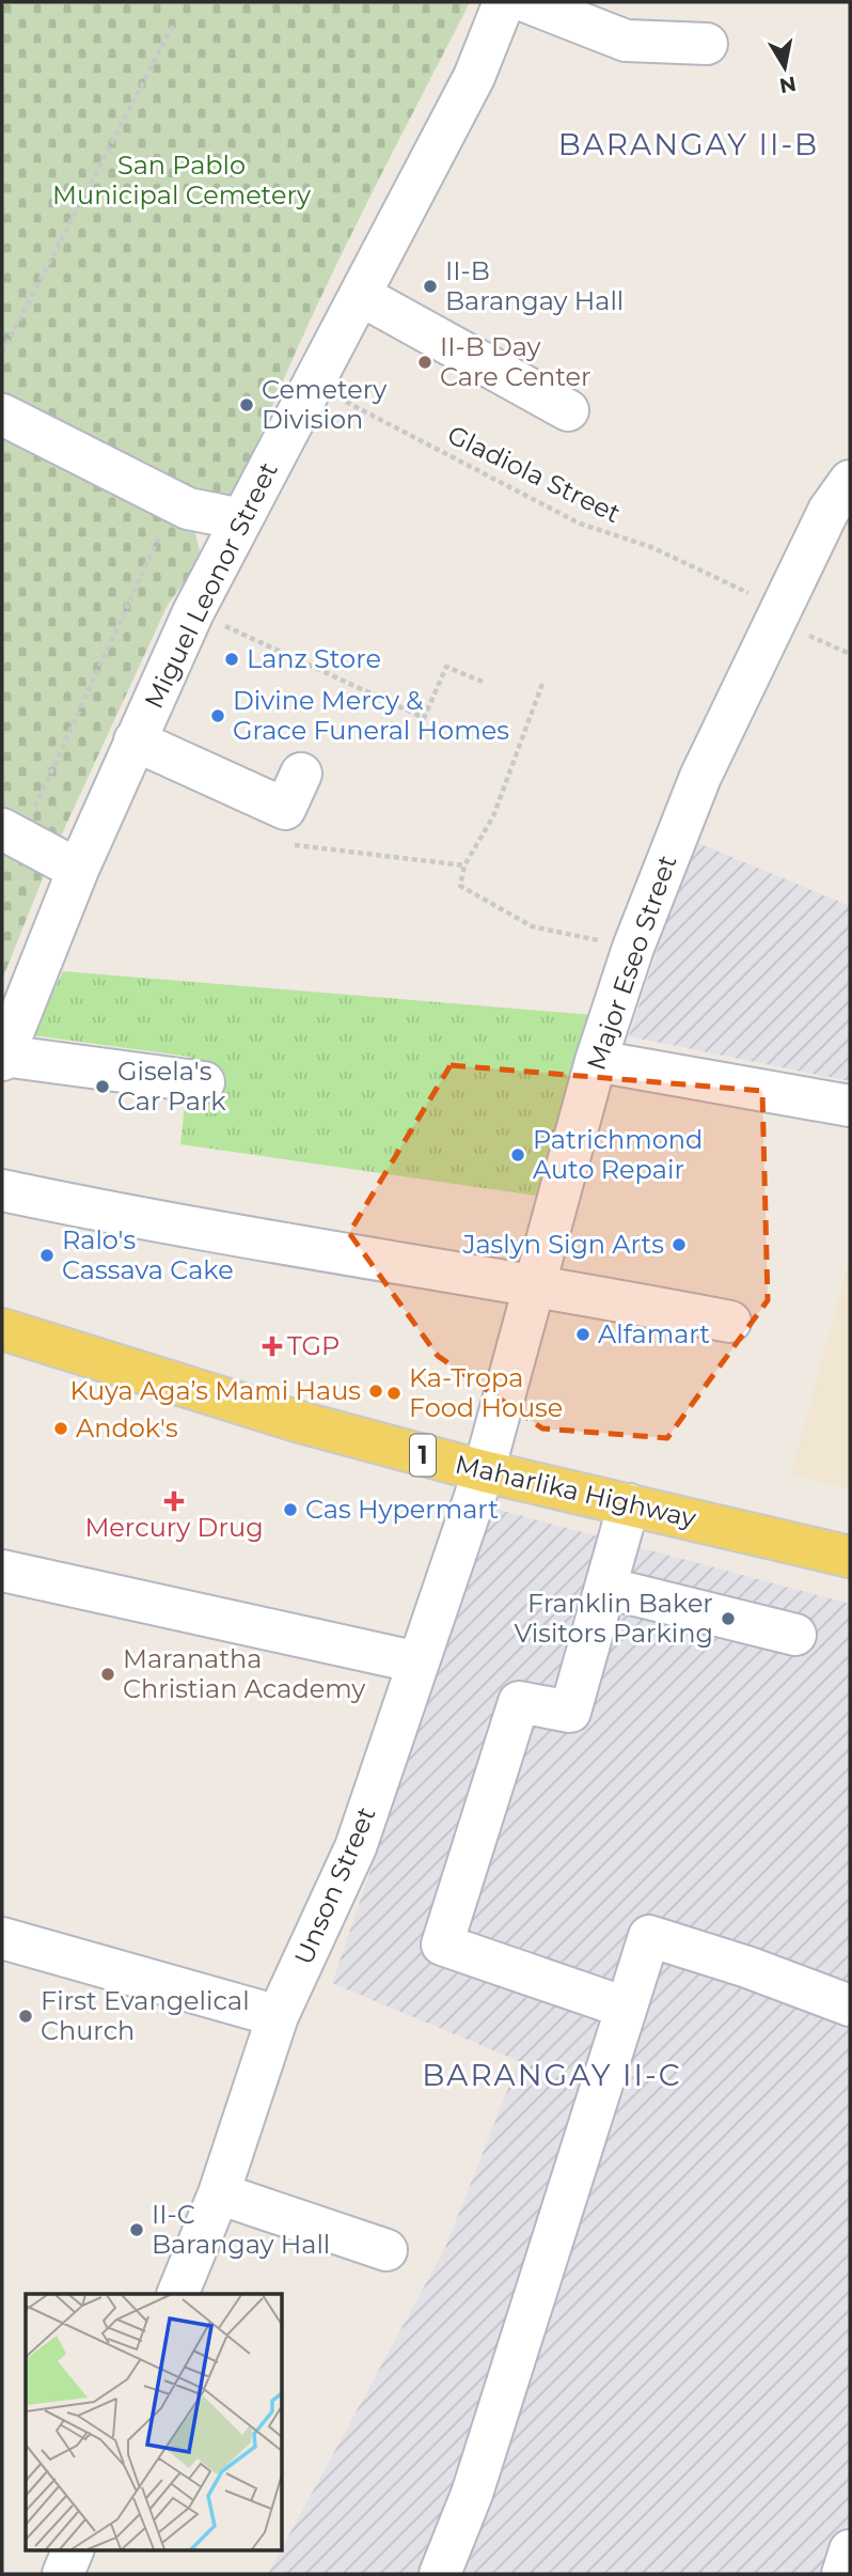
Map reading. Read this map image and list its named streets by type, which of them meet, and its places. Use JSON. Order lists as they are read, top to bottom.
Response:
{
  "streets": {
    "main road": ["1", "Maharlika Highway"],
    "street": ["Miguel Leonor Street", "Major Eseo Street", "Unson Street"],
    "path": ["Gladiola Street"]
  },
  "crossings": [
    ["Gladiola Street", "Miguel Leonor Street"],
    ["Gladiola Street", "Major Eseo Street"],
    ["Major Eseo Street", "Maharlika Highway"],
    ["Major Eseo Street", "Unson Street"],
    ["Maharlika Highway", "Unson Street"]
  ],
  "districts": ["BARANGAY II-B", "BARANGAY II-C"],
  "parks": ["San Pablo Municipal Cemetery"],
  "places": {
    "other": [
      "II-B Barangay Hall",
      "II-B Day Care Center",
      "Cemetery Division",
      "Lanz Store",
      "Divine Mercy & Grace Funeral Homes",
      "Gisela's Car Park",
      "Patrichmond Auto Repair",
      "Jaslyn Sign Arts",
      "Ralo's Cassava Cake",
      "Alfamart",
      "Kuya Aga’s Mami Haus",
      "Ka-Tropa Food House",
      "Andok's",
      "Cas Hypermart",
      "Franklin Baker Visitors Parking",
      "Maranatha Christian Academy",
      "First Evangelical Church",
      "II-C Barangay Hall"
    ],
    "health": ["TGP", "Mercury Drug"]
  },
  "north": "bottom"
}
